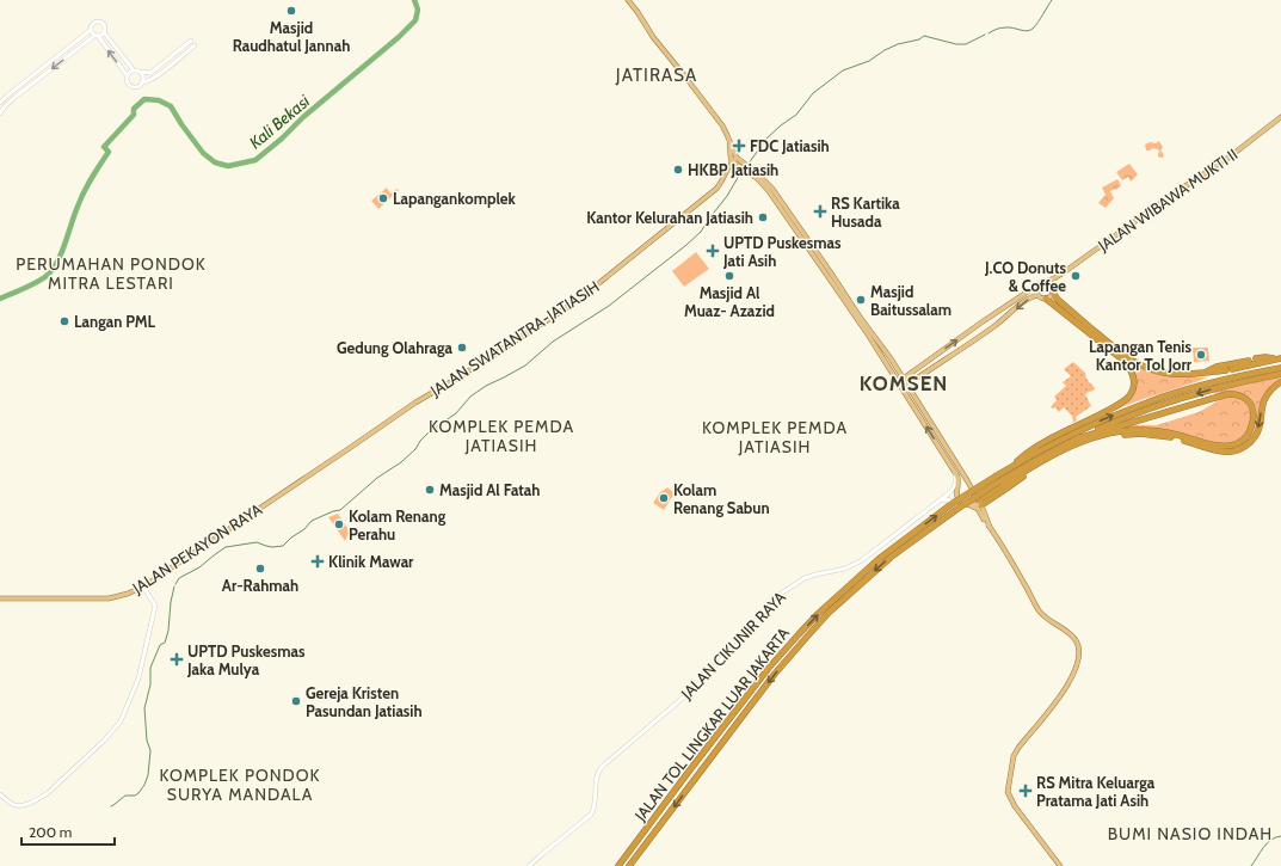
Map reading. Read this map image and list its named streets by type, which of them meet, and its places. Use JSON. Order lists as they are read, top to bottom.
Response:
{
  "streets": {
    "highway": ["JALAN TOL LINGKAR LUAR JAKARTA"],
    "main road": ["JALAN WIBAWA MUKTI II", "JALAN SWATANTRA-JATIASIH", "JALAN PEKAYON RAYA"],
    "street": ["JALAN CIKUNIR RAYA"]
  },
  "crossings": [
    ["JALAN SWATANTRA-JATIASIH", "JALAN PEKAYON RAYA"]
  ],
  "districts": [
    "JATIRASA",
    "PERUMAHAN PONDOK MITRA LESTARI",
    "KOMSEN",
    "KOMPLEK PEMDA JATIASIH",
    "KOMPLEK PEMDA JATIASIH",
    "KOMPLEK PONDOK SURYA MANDALA",
    "BUMI NASIO INDAH"
  ],
  "water": ["Kali Bekasi"],
  "places": {
    "other": [
      "Masjid Raudhatul Jannah",
      "HKBP Jatiasih",
      "Lapangankomplek",
      "Kantor Kelurahan Jatiasih",
      "Masjid Al Muaz- Azazid",
      "J.CO Donuts & Coffee",
      "Masjid Baitussalam",
      "Langan PML",
      "Gedung Olahraga",
      "Lapangan Tenis Kantor Tol Jorr",
      "Masjid Al Fatah",
      "Kolam Renang Sabun",
      "Kolam Renang Perahu",
      "Ar-Rahmah",
      "Gereja Kristen Pasundan Jatiasih"
    ],
    "health": [
      "FDC Jatiasih",
      "RS Kartika Husada",
      "UPTD Puskesmas Jati Asih",
      "Klinik Mawar",
      "UPTD Puskesmas Jaka Mulya",
      "RS Mitra Keluarga Pratama Jati Asih"
    ]
  },
  "scale_bar": "200 m"
}
